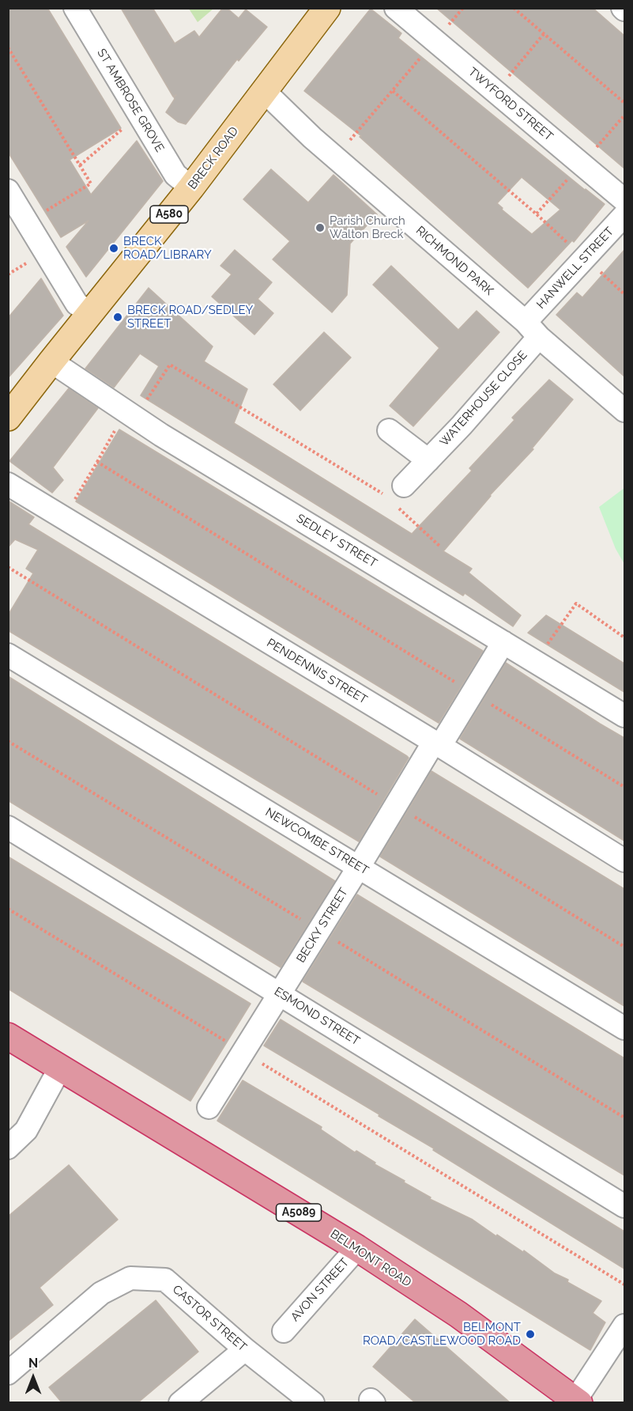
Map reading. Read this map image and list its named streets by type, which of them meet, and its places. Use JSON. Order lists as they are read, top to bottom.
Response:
{
  "streets": {
    "highway": ["A5089", "BELMONT ROAD"],
    "main road": ["BRECK ROAD", "A580"],
    "street": [
      "ST AMBROSE GROVE",
      "TWYFORD STREET",
      "RICHMOND PARK",
      "HANWELL STREET",
      "WATERHOUSE CLOSE",
      "SEDLEY STREET",
      "PENDENNIS STREET",
      "NEWCOMBE STREET",
      "BECKY STREET",
      "ESMOND STREET",
      "AVON STREET",
      "CASTOR STREET"
    ]
  },
  "crossings": [
    ["ST AMBROSE GROVE", "BRECK ROAD"],
    ["BRECK ROAD", "RICHMOND PARK"],
    ["BRECK ROAD", "SEDLEY STREET"],
    ["RICHMOND PARK", "HANWELL STREET"],
    ["RICHMOND PARK", "WATERHOUSE CLOSE"],
    ["HANWELL STREET", "WATERHOUSE CLOSE"],
    ["SEDLEY STREET", "BECKY STREET"],
    ["PENDENNIS STREET", "BECKY STREET"],
    ["NEWCOMBE STREET", "BECKY STREET"],
    ["BECKY STREET", "ESMOND STREET"],
    ["BELMONT ROAD", "AVON STREET"]
  ],
  "places": [
    "Parish Church Walton Breck",
    "BRECK ROAD/LIBRARY",
    "BRECK ROAD/SEDLEY STREET",
    "BELMONT ROAD/CASTLEWOOD ROAD"
  ],
  "north": "top"
}
